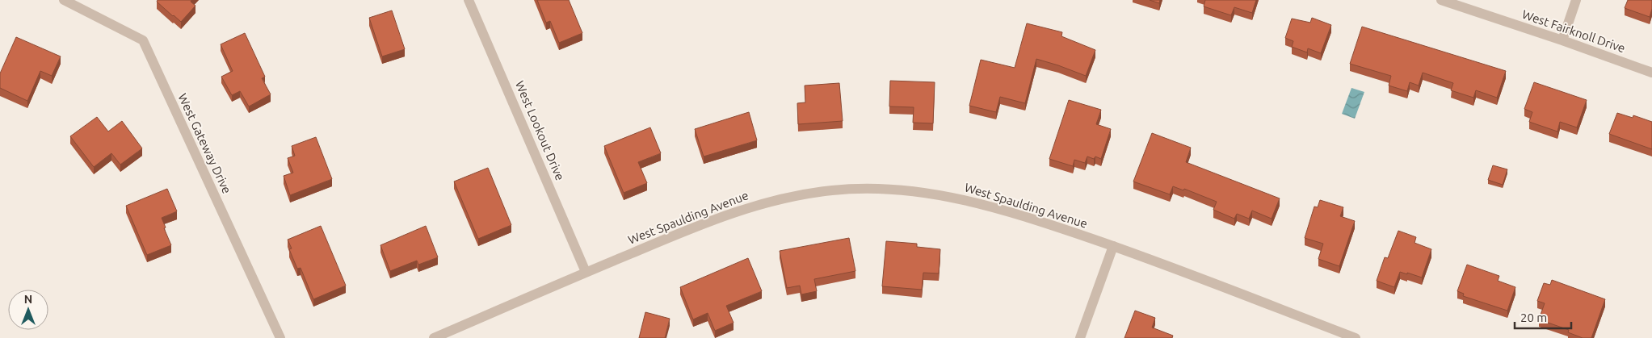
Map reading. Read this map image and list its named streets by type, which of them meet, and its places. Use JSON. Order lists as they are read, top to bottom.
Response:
{
  "streets": {
    "street": [
      "West Fairknoll Drive",
      "West Lookout Drive",
      "West Gateway Drive",
      "West Spaulding Avenue"
    ]
  },
  "crossings": [
    ["West Lookout Drive", "West Spaulding Avenue"]
  ],
  "scale_bar": "20 m",
  "north": "top"
}
